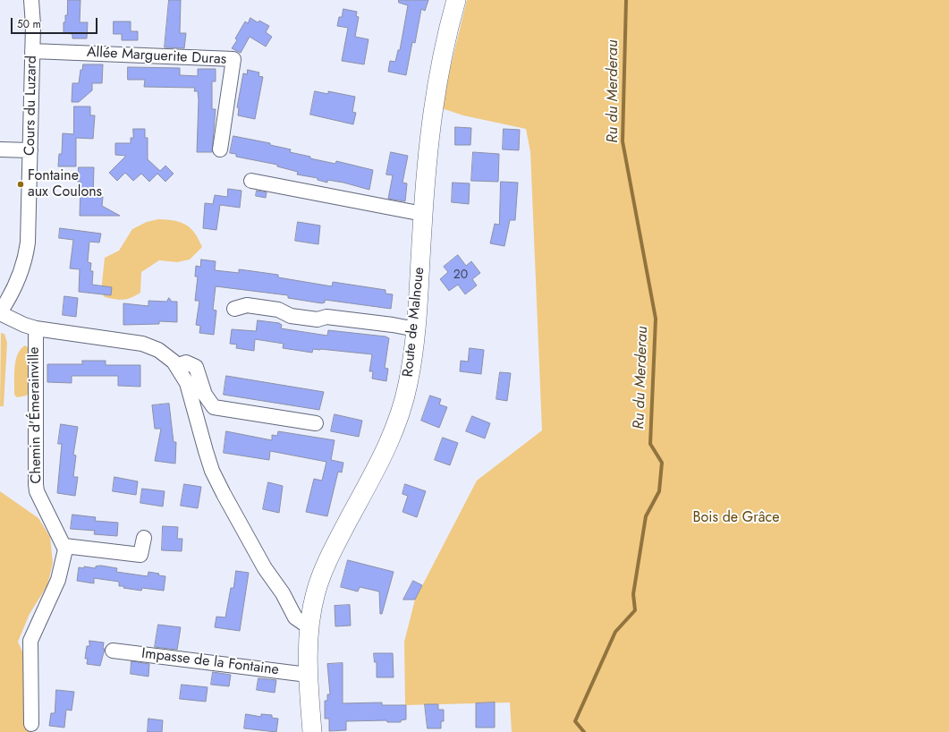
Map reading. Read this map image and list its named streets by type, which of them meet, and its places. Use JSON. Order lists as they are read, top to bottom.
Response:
{
  "streets": {
    "main road": ["Route de Malnoue"],
    "street": [
      "Allée Marguerite Duras",
      "Cours du Luzard",
      "Chemin d'Émerainville",
      "Impasse de la Fontaine"
    ]
  },
  "crossings": [
    ["Allée Marguerite Duras", "Cours du Luzard"],
    ["Route de Malnoue", "Impasse de la Fontaine"]
  ],
  "water": ["Ru du Merderau"],
  "parks": ["Bois de Grâce"],
  "places": ["Fontaine aux Coulons"],
  "house_numbers": ["20"],
  "scale_bar": "50 m"
}
